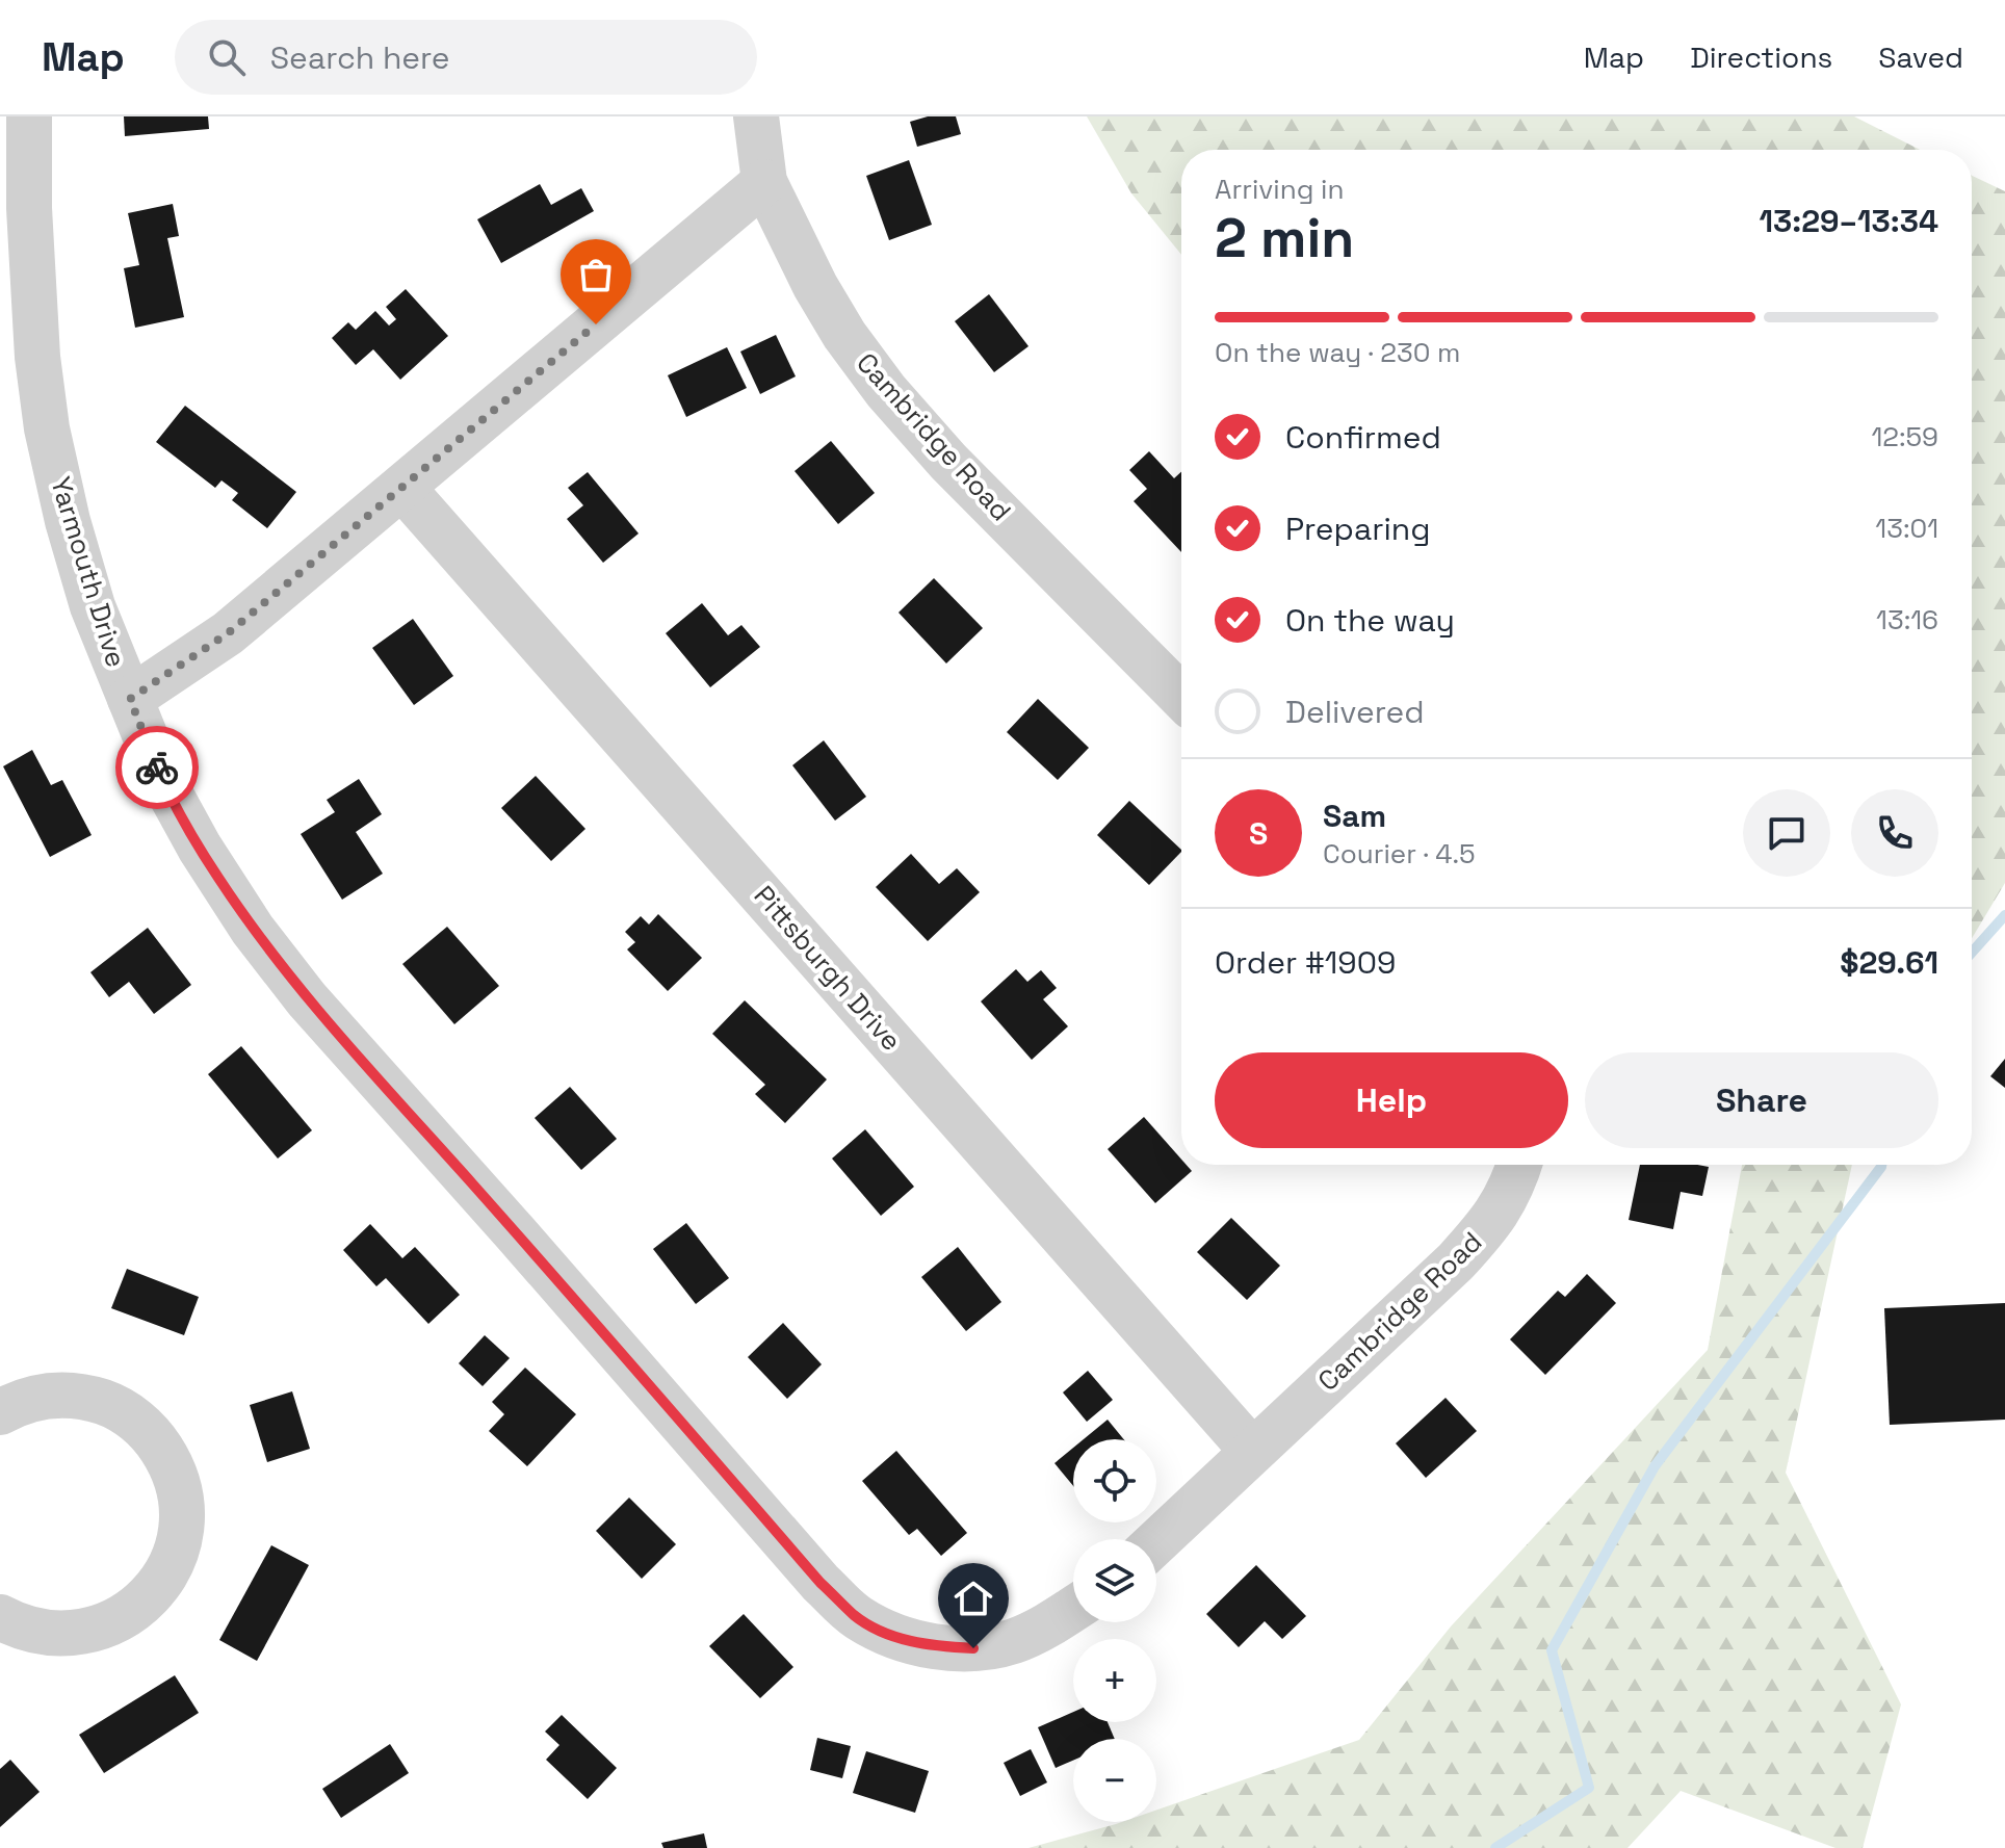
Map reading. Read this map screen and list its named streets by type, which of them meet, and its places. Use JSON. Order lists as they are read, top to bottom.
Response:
{
  "streets": {
    "street": ["Cambridge Road", "Yarmouth Drive", "Pittsburgh Drive"]
  },
  "crossings": [
    ["Cambridge Road", "Pittsburgh Drive"]
  ],
  "page": {
    "header": "Map",
    "search": "Search here",
    "nav": ["Map", "Directions", "Saved"],
    "heading": ["2 min", "Arriving in", "13:29–13:34"],
    "panel": [
      "Sam",
      "Courier · 4.5",
      "Order #1909",
      "$29.61"
    ],
    "bar": "On the way · 230 m",
    "list": [
      ["Confirmed", "12:59"],
      ["Preparing", "13:01"],
      ["On the way", "13:16"],
      "Delivered"
    ],
    "round": "S",
    "buttons": ["Help", "Share"],
    "map_buttons": ["+", "−"]
  }
}
